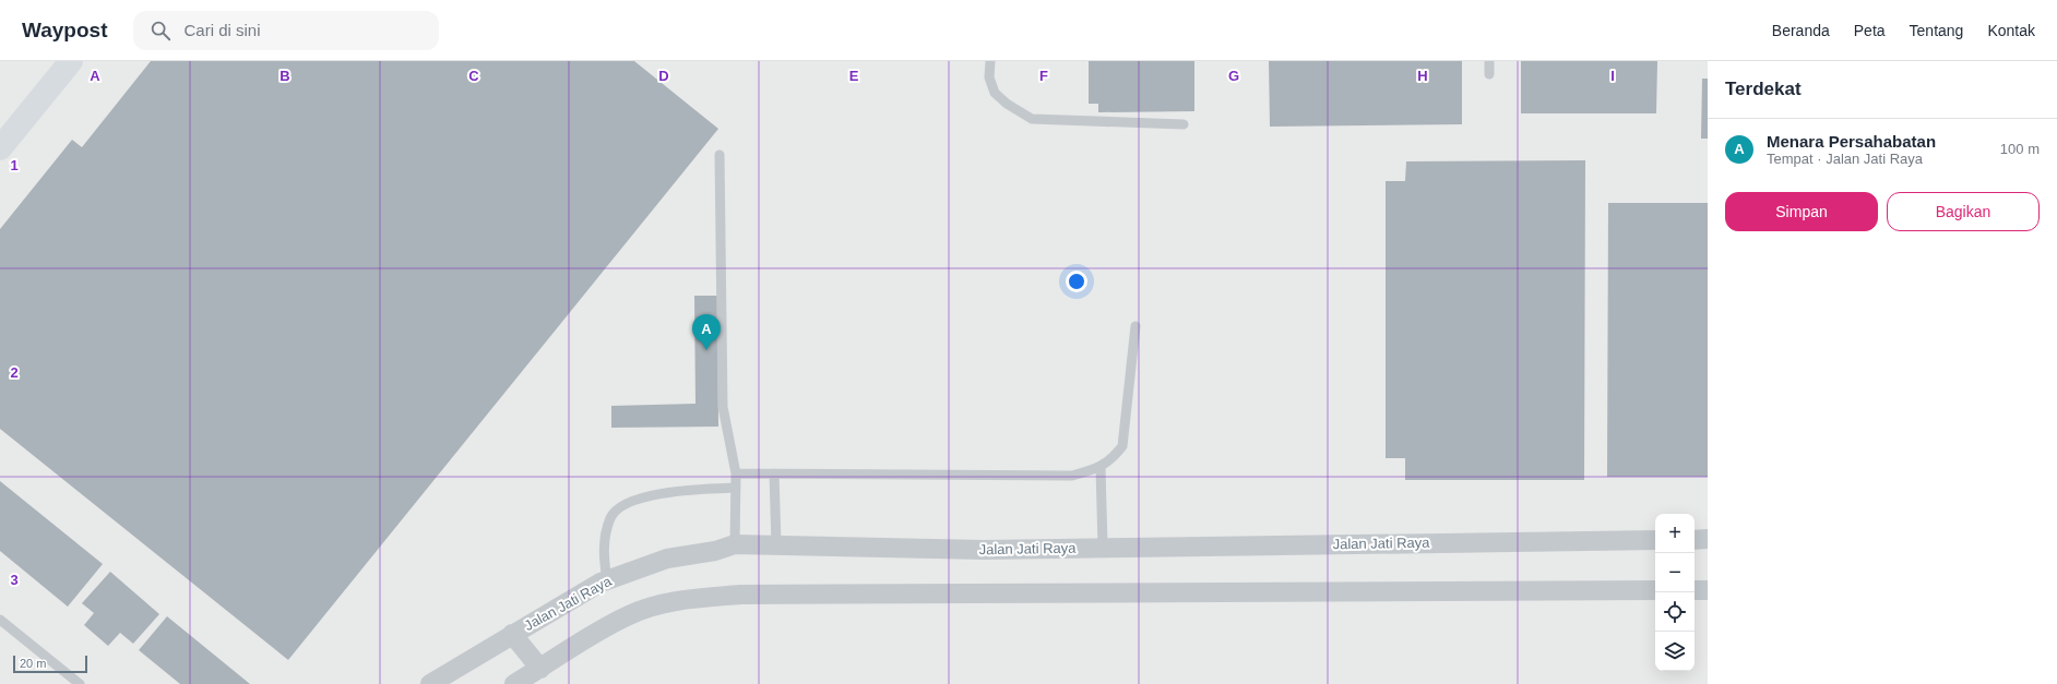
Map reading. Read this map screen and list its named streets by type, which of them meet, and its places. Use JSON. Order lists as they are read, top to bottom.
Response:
{
  "streets": {
    "street": ["Jalan Jati Raya"]
  },
  "scale_bar": "20 m",
  "page": {
    "header": "Waypost",
    "search": "Cari di sini",
    "nav": [
      "Beranda",
      "Peta",
      "Tentang",
      "Kontak"
    ],
    "heading": "Terdekat",
    "list": [
      {
        "mark": "A",
        "name": "Menara Persahabatan",
        "note": "Tempat · Jalan Jati Raya",
        "value": "100 m"
      }
    ],
    "buttons": ["Simpan", "Bagikan"],
    "pins": "A",
    "map_buttons": ["+", "−"],
    "scale": "20 m"
  },
  "grid": {
    "columns": [
      "A",
      "B",
      "C",
      "D",
      "E",
      "F",
      "G",
      "H",
      "I"
    ],
    "rows": ["1", "2", "3"]
  }
}
